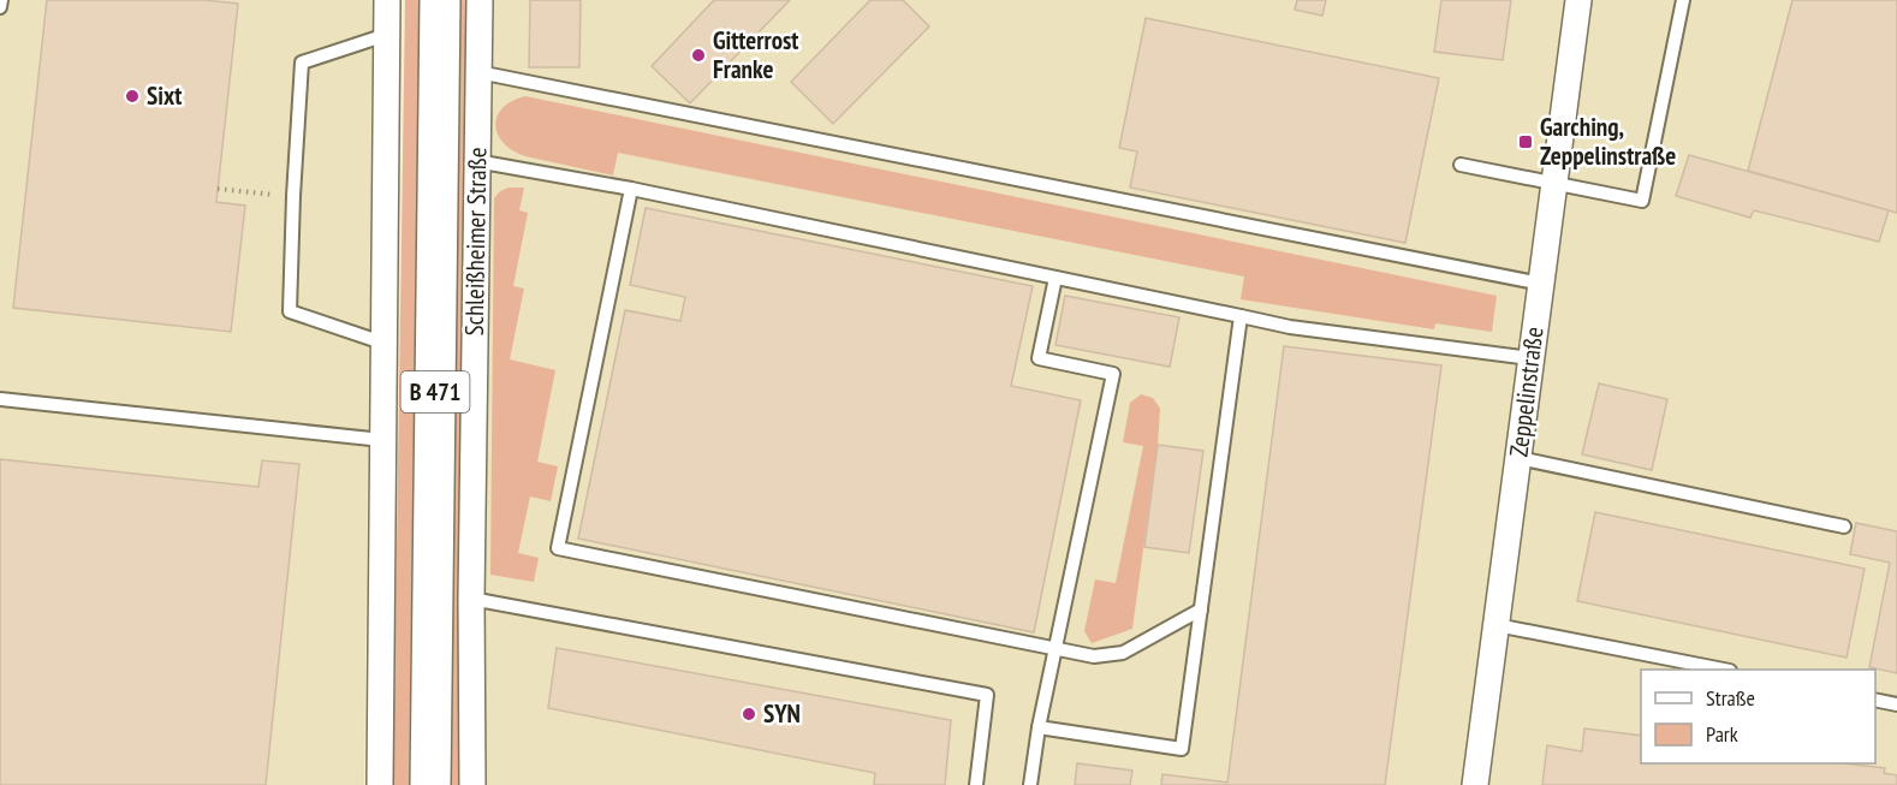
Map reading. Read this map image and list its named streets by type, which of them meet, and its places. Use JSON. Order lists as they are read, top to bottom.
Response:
{
  "streets": {
    "main road": ["Schleißheimer Straße", "B 471"],
    "street": ["Zeppelinstraße"]
  },
  "places": {
    "other": ["Gitterrost Franke", "Sixt", "SYN"],
    "transit": ["Garching, Zeppelinstraße"]
  },
  "legend": ["Straße", "Park"]
}
